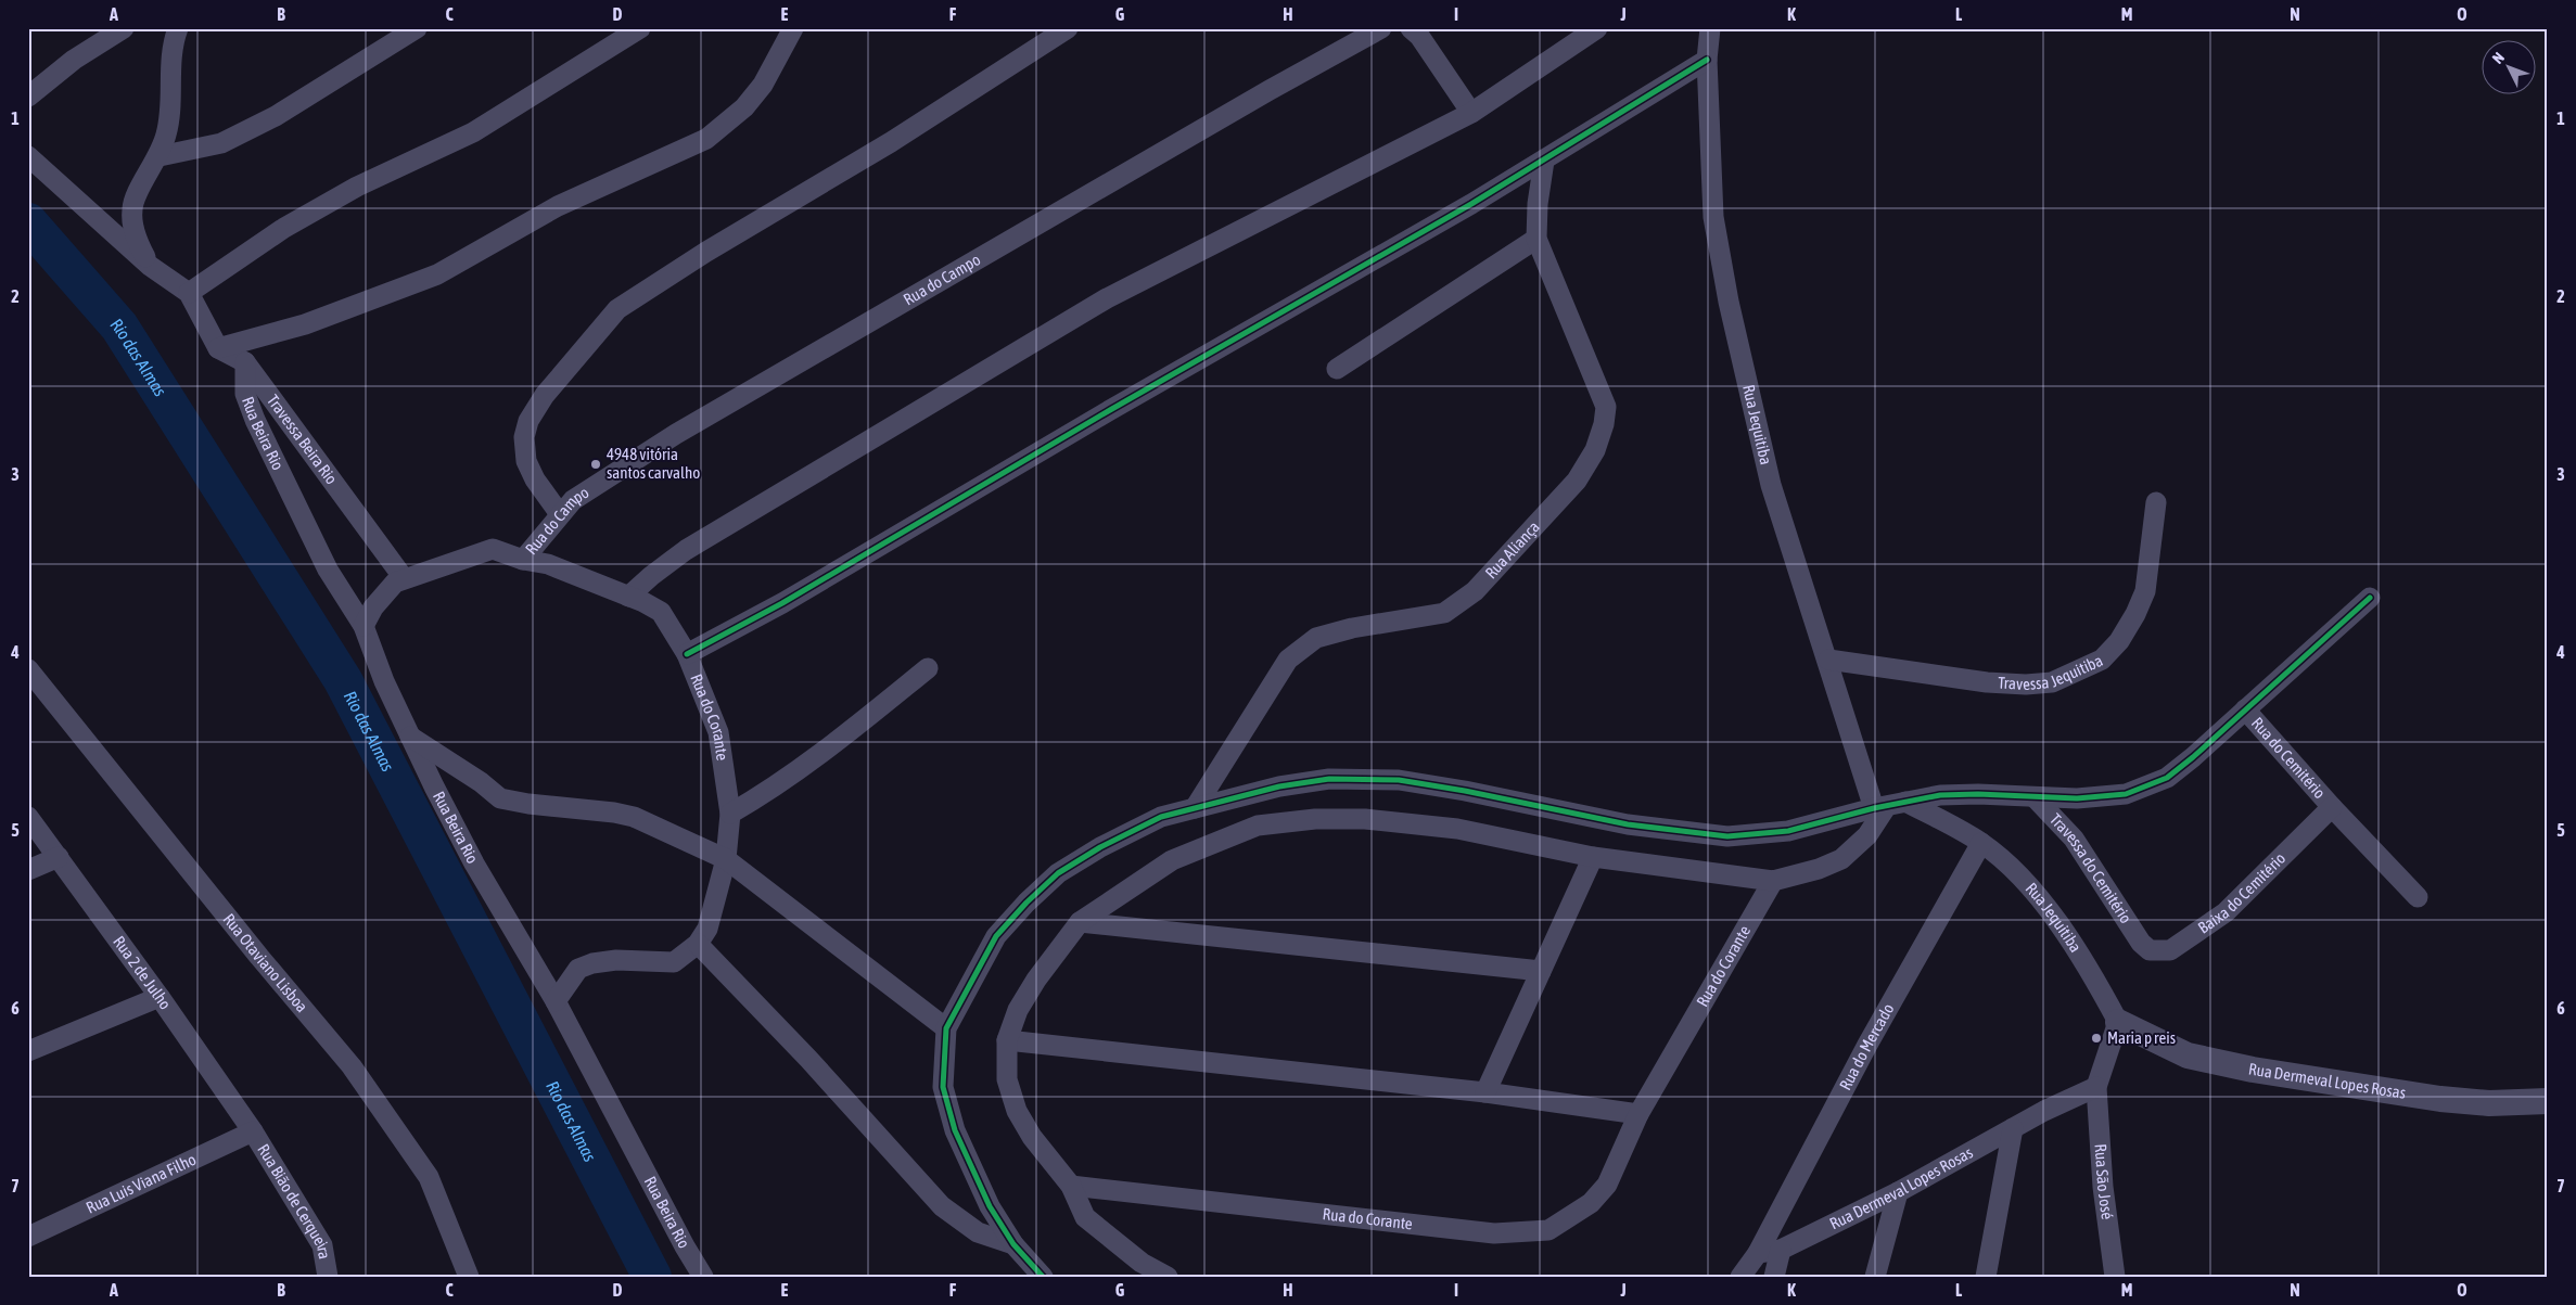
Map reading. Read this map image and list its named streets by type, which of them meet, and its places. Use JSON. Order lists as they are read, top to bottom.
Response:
{
  "streets": {
    "street": [
      "Rua do Campo",
      "Rua Jequitiba",
      "Rua Beira Rio",
      "Travessa Beira Rio",
      "Rua Aliança",
      "Travessa Jequitiba",
      "Rua do Corante",
      "Rua do Cemitério",
      "Travessa do Cemitério",
      "Baixa do Cemitério",
      "Rua Otaviano Lisboa",
      "Rua 2 de Julho",
      "Rua do Mercado",
      "Rua Dermeval Lopes Rosas",
      "Rua São José",
      "Rua Luis Viana Filho",
      "Rua Bião de Cerqueira"
    ]
  },
  "crossings": [
    ["Rua do Campo", "Rua do Corante"],
    ["Rua Jequitiba", "Travessa Jequitiba"],
    ["Rua Jequitiba", "Rua do Mercado"],
    ["Rua Jequitiba", "Rua Dermeval Lopes Rosas"],
    ["Rua Beira Rio", "Travessa Beira Rio"],
    ["Rua Beira Rio", "Rua do Corante"],
    ["Travessa Beira Rio", "Rua do Corante"],
    ["Rua do Cemitério", "Baixa do Cemitério"],
    ["Travessa do Cemitério", "Baixa do Cemitério"],
    ["Rua 2 de Julho", "Rua Luis Viana Filho"],
    ["Rua 2 de Julho", "Rua Bião de Cerqueira"],
    ["Rua do Mercado", "Rua Dermeval Lopes Rosas"],
    ["Rua Dermeval Lopes Rosas", "Rua São José"],
    ["Rua Luis Viana Filho", "Rua Bião de Cerqueira"]
  ],
  "water": ["Rio das Almas"],
  "places": ["4948 vitória santos carvalho", "Maria p reis"],
  "north": "top left",
  "grid": {
    "columns": [
      "A",
      "B",
      "C",
      "D",
      "E",
      "F",
      "G",
      "H",
      "I",
      "J",
      "K",
      "L",
      "M",
      "N",
      "O"
    ],
    "rows": [
      "1",
      "2",
      "3",
      "4",
      "5",
      "6",
      "7"
    ]
  }
}
